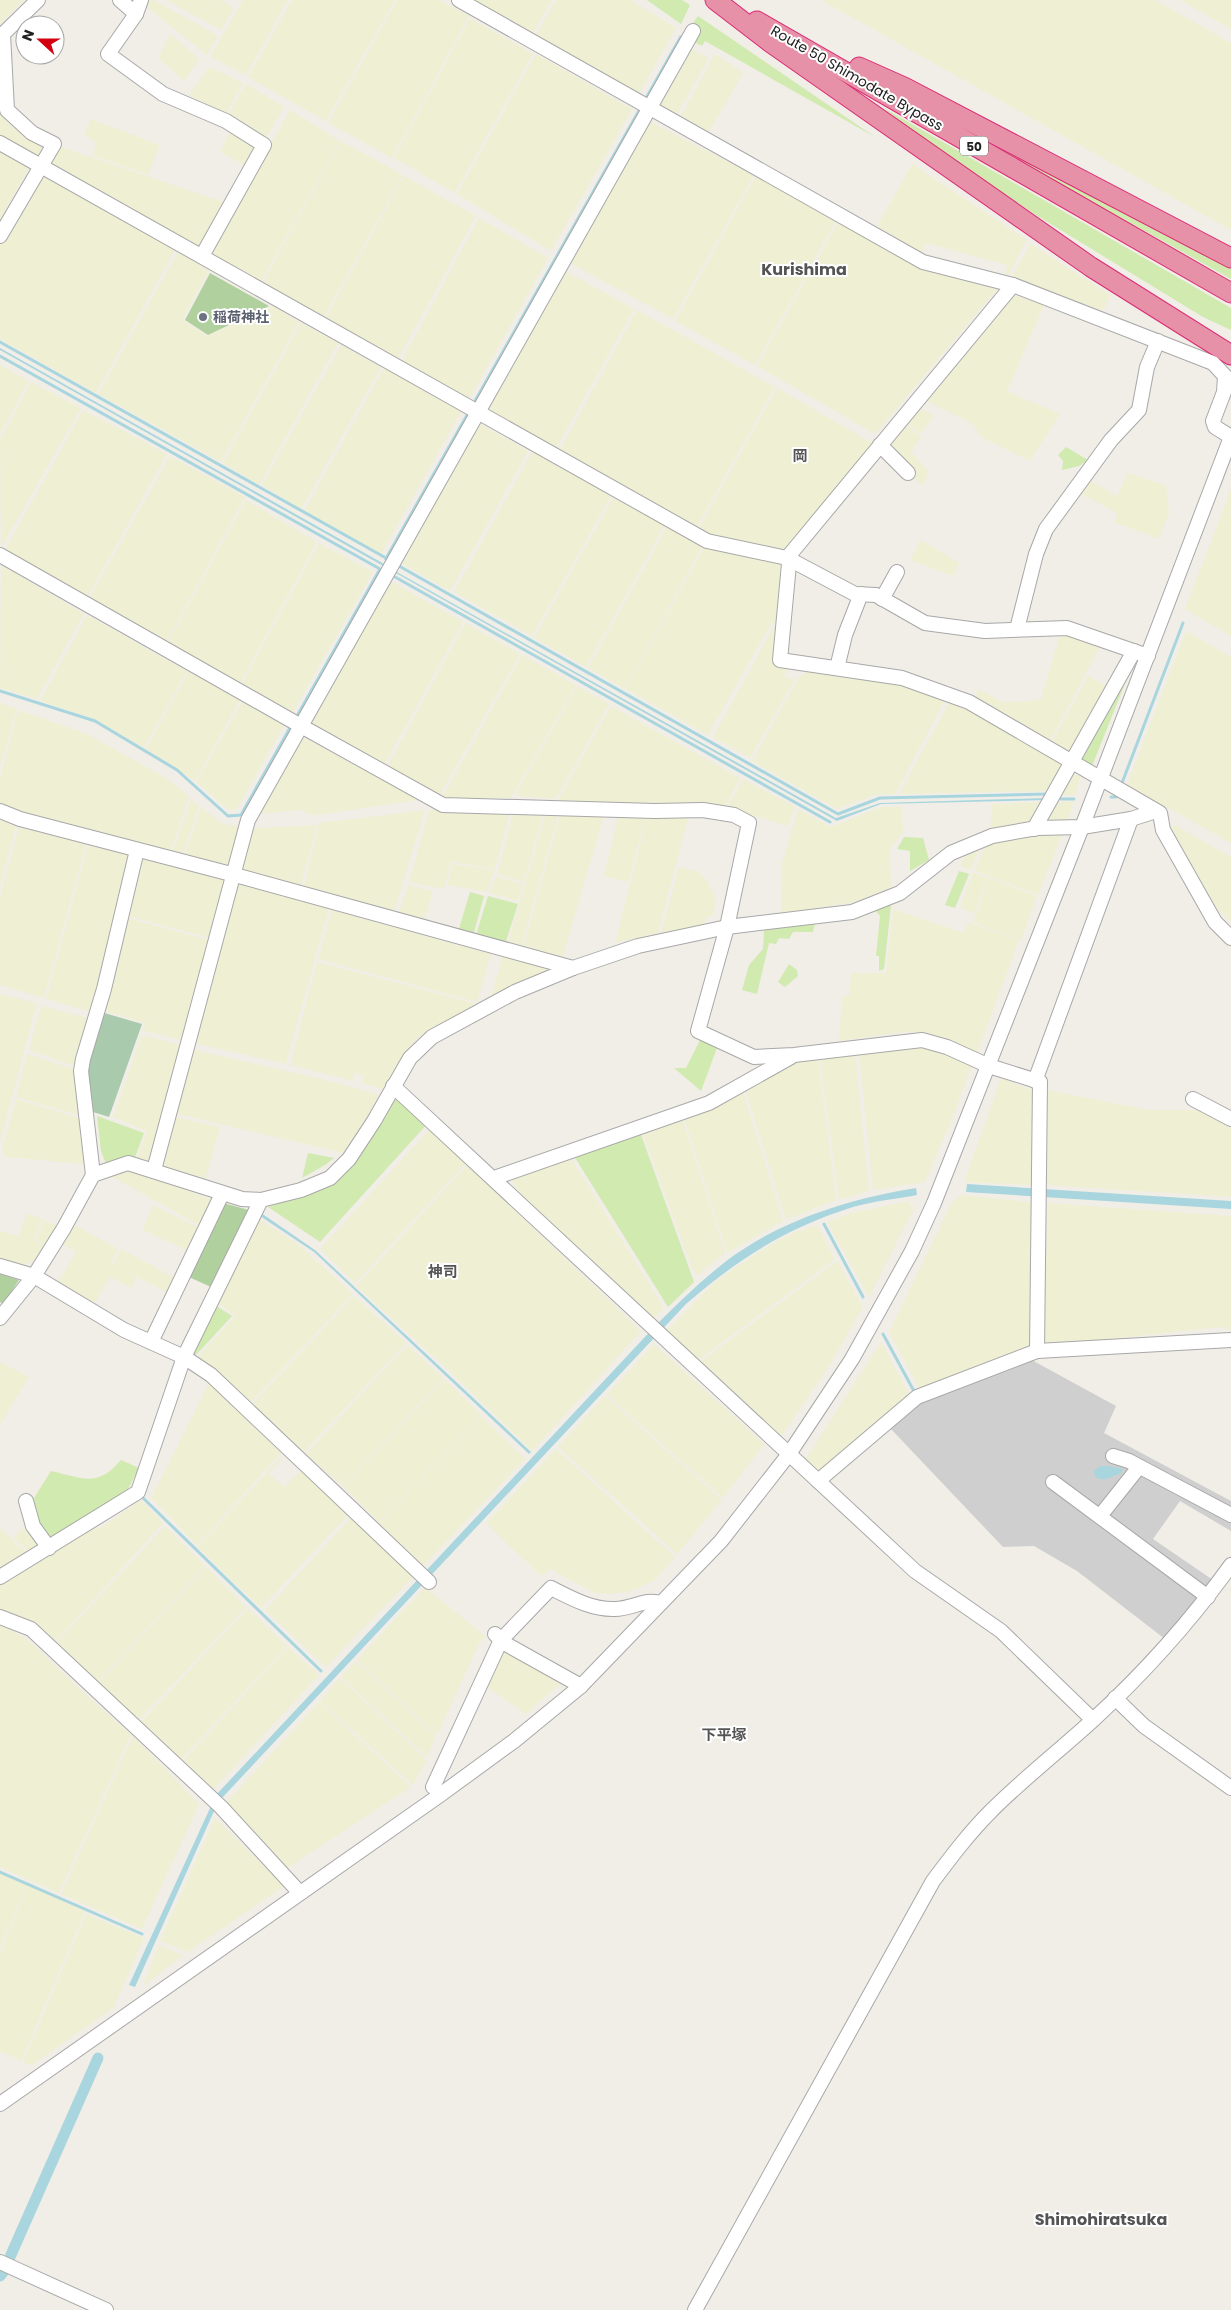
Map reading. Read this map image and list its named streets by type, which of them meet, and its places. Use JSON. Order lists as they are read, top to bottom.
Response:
{
  "streets": {
    "highway": ["Route 50 Shimodate Bypass", "50"]
  },
  "districts": [
    "Kurishima",
    "岡",
    "神司",
    "下平塚",
    "Shimohiratsuka"
  ],
  "places": ["稲荷神社"],
  "north": "left"
}
